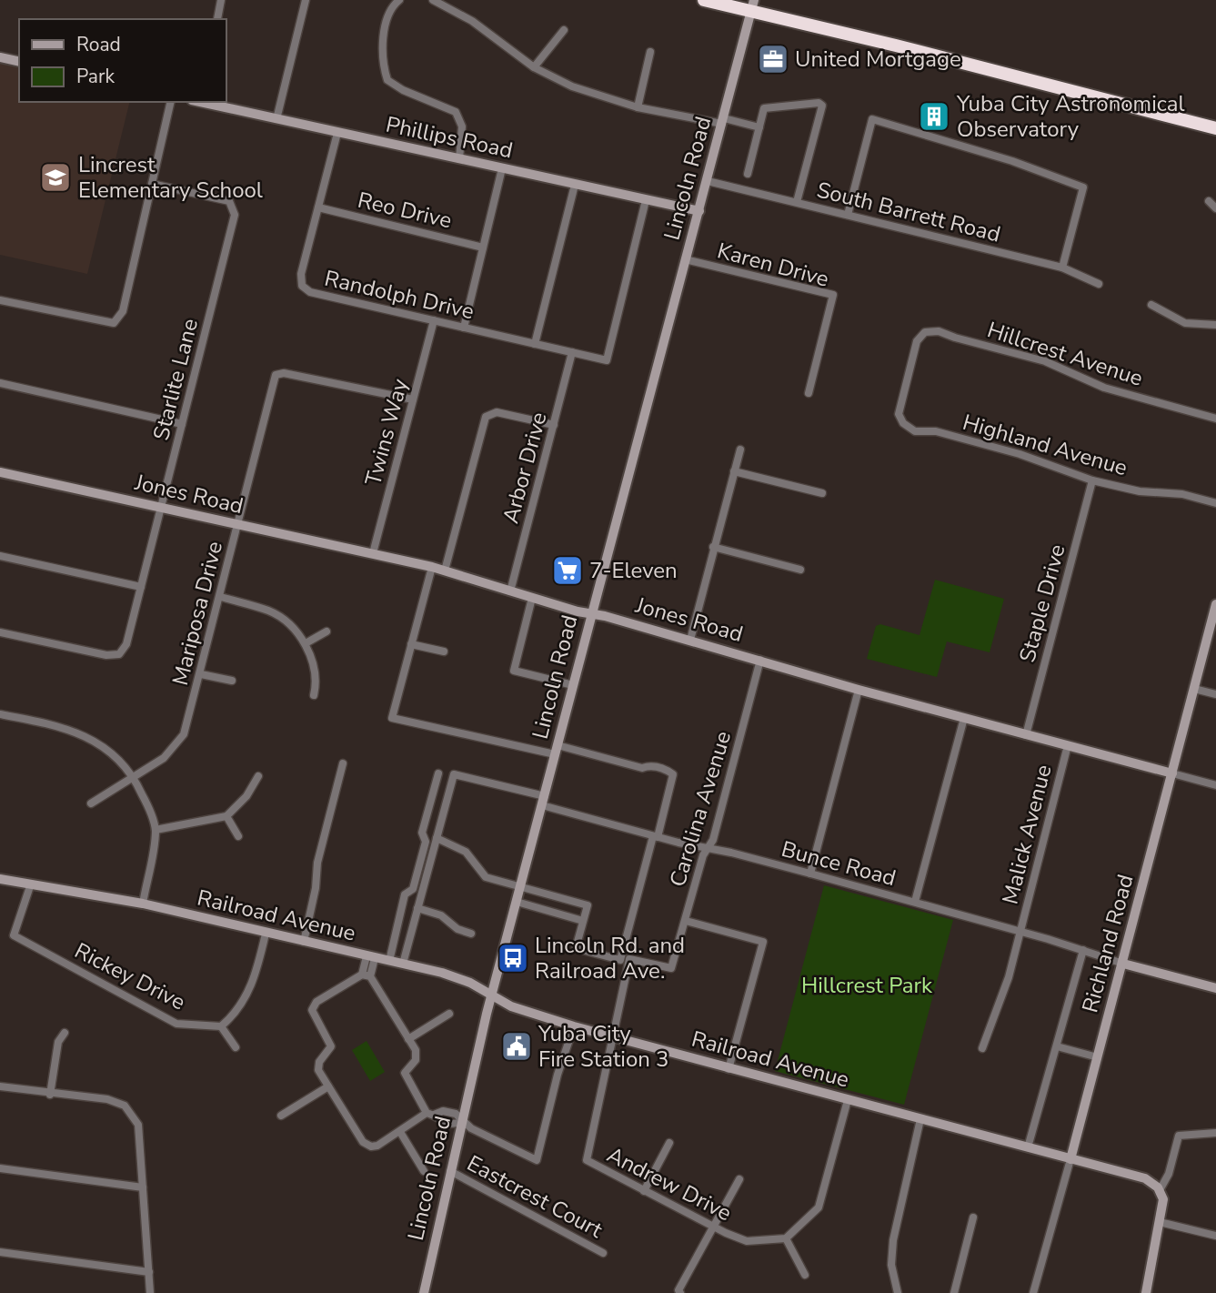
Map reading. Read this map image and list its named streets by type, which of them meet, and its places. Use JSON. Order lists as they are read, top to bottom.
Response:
{
  "streets": {
    "street": [
      "Phillips Road",
      "Lincoln Road",
      "Reo Drive",
      "South Barrett Road",
      "Karen Drive",
      "Randolph Drive",
      "Hillcrest Avenue",
      "Starlite Lane",
      "Twins Way",
      "Highland Avenue",
      "Arbor Drive",
      "Jones Road",
      "Staple Drive",
      "Mariposa Drive",
      "Carolina Avenue",
      "Malick Avenue",
      "Bunce Road",
      "Railroad Avenue",
      "Richland Road",
      "Rickey Drive",
      "Andrew Drive",
      "Eastcrest Court"
    ]
  },
  "crossings": [
    ["Phillips Road", "Lincoln Road"],
    ["Phillips Road", "Randolph Drive"],
    ["Lincoln Road", "South Barrett Road"],
    ["Lincoln Road", "Karen Drive"],
    ["Lincoln Road", "Jones Road"],
    ["Lincoln Road", "Bunce Road"],
    ["Lincoln Road", "Railroad Avenue"],
    ["Lincoln Road", "Eastcrest Court"],
    ["Reo Drive", "Randolph Drive"],
    ["Randolph Drive", "Twins Way"],
    ["Randolph Drive", "Arbor Drive"],
    ["Hillcrest Avenue", "Highland Avenue"],
    ["Starlite Lane", "Jones Road"],
    ["Twins Way", "Jones Road"],
    ["Twins Way", "Mariposa Drive"],
    ["Highland Avenue", "Staple Drive"],
    ["Arbor Drive", "Jones Road"],
    ["Jones Road", "Staple Drive"],
    ["Jones Road", "Mariposa Drive"],
    ["Jones Road", "Carolina Avenue"],
    ["Jones Road", "Malick Avenue"],
    ["Jones Road", "Richland Road"],
    ["Carolina Avenue", "Bunce Road"],
    ["Carolina Avenue", "Andrew Drive"],
    ["Malick Avenue", "Bunce Road"],
    ["Bunce Road", "Richland Road"],
    ["Railroad Avenue", "Richland Road"],
    ["Railroad Avenue", "Rickey Drive"],
    ["Railroad Avenue", "Andrew Drive"]
  ],
  "parks": ["Hillcrest Park"],
  "places": {
    "office": ["United Mortgage"],
    "building": ["Yuba City Astronomical Observatory"],
    "school or university": ["Lincrest Elementary School"],
    "supermarket": ["7-Eleven"],
    "bus stop": ["Lincoln Rd. and Railroad Ave."],
    "public building": ["Yuba City Fire Station 3"]
  },
  "legend": ["Road", "Park"]
}
